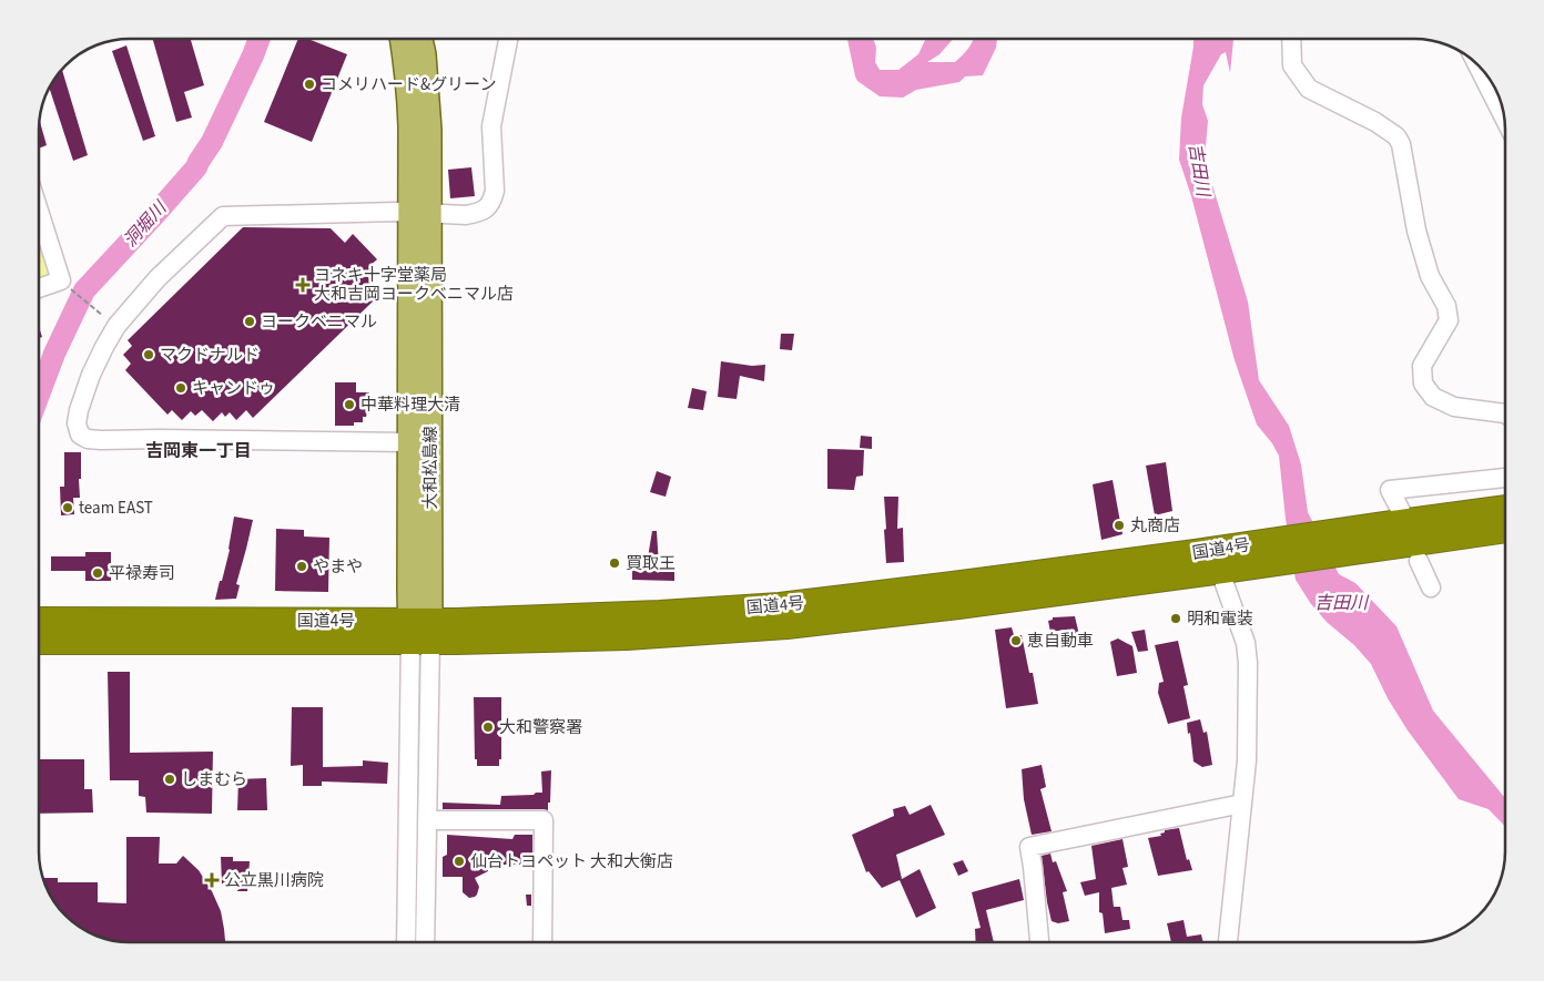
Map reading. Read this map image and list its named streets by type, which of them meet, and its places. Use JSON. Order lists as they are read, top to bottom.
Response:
{
  "streets": {
    "highway": ["国道4号"],
    "main road": ["大和松島線"]
  },
  "crossings": [
    ["大和松島線", "国道4号"]
  ],
  "districts": ["吉岡東一丁目"],
  "water": ["吉田川", "洞堀川"],
  "places": {
    "other": [
      "コメリハード&グリーン",
      "ヨークベニマル",
      "マクドナルド",
      "キャンドゥ",
      "中華料理大清",
      "team EAST",
      "丸商店",
      "買取王",
      "やまや",
      "平禄寿司",
      "明和電装",
      "恵自動車",
      "大和警察署",
      "しまむら",
      "仙台トヨペット 大和大衡店"
    ],
    "health": ["ヨネキ十字堂薬局 大和吉岡ヨークベニマル店", "公立黒川病院"]
  }
}
